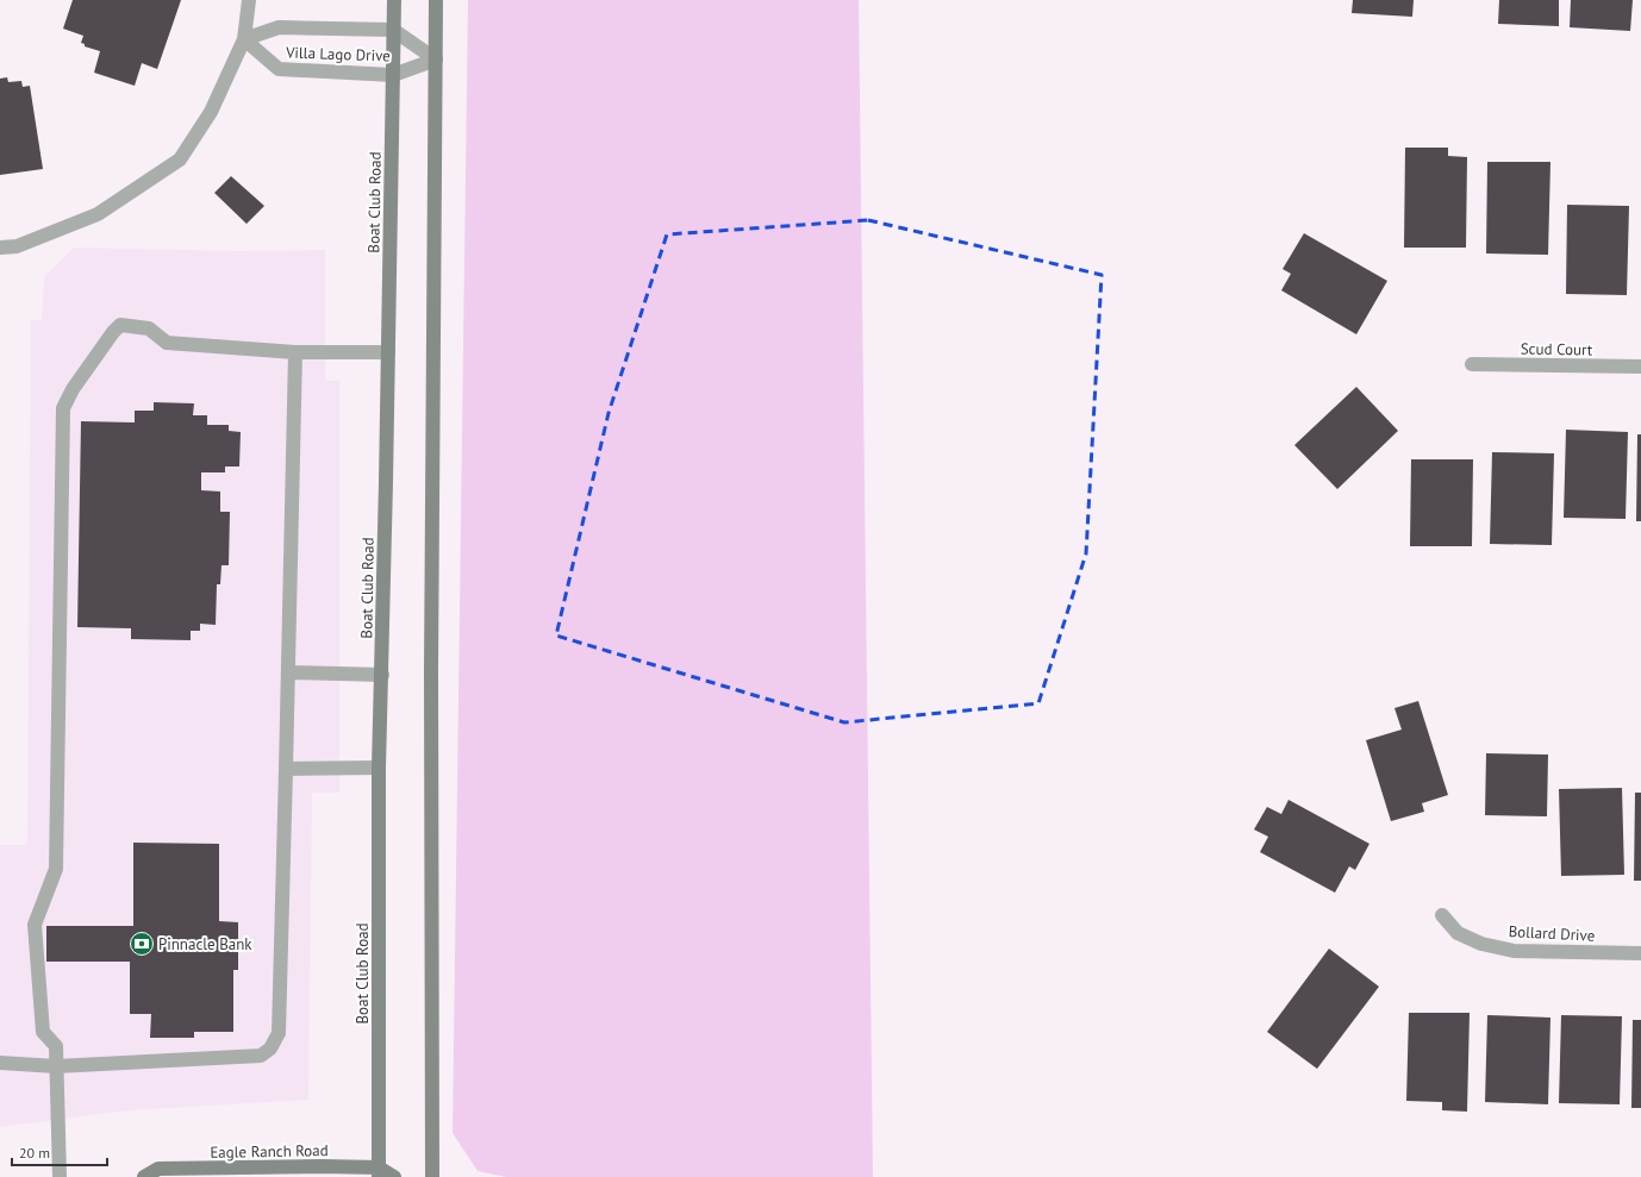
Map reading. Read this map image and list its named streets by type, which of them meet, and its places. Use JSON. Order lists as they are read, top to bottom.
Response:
{
  "streets": {
    "main road": ["Boat Club Road", "Eagle Ranch Road"],
    "street": ["Villa Lago Drive", "Scud Court", "Bollard Drive"]
  },
  "crossings": [
    ["Villa Lago Drive", "Boat Club Road"],
    ["Boat Club Road", "Eagle Ranch Road"]
  ],
  "places": {
    "bank": ["Pinnacle Bank"]
  },
  "scale_bar": "20 m"
}
